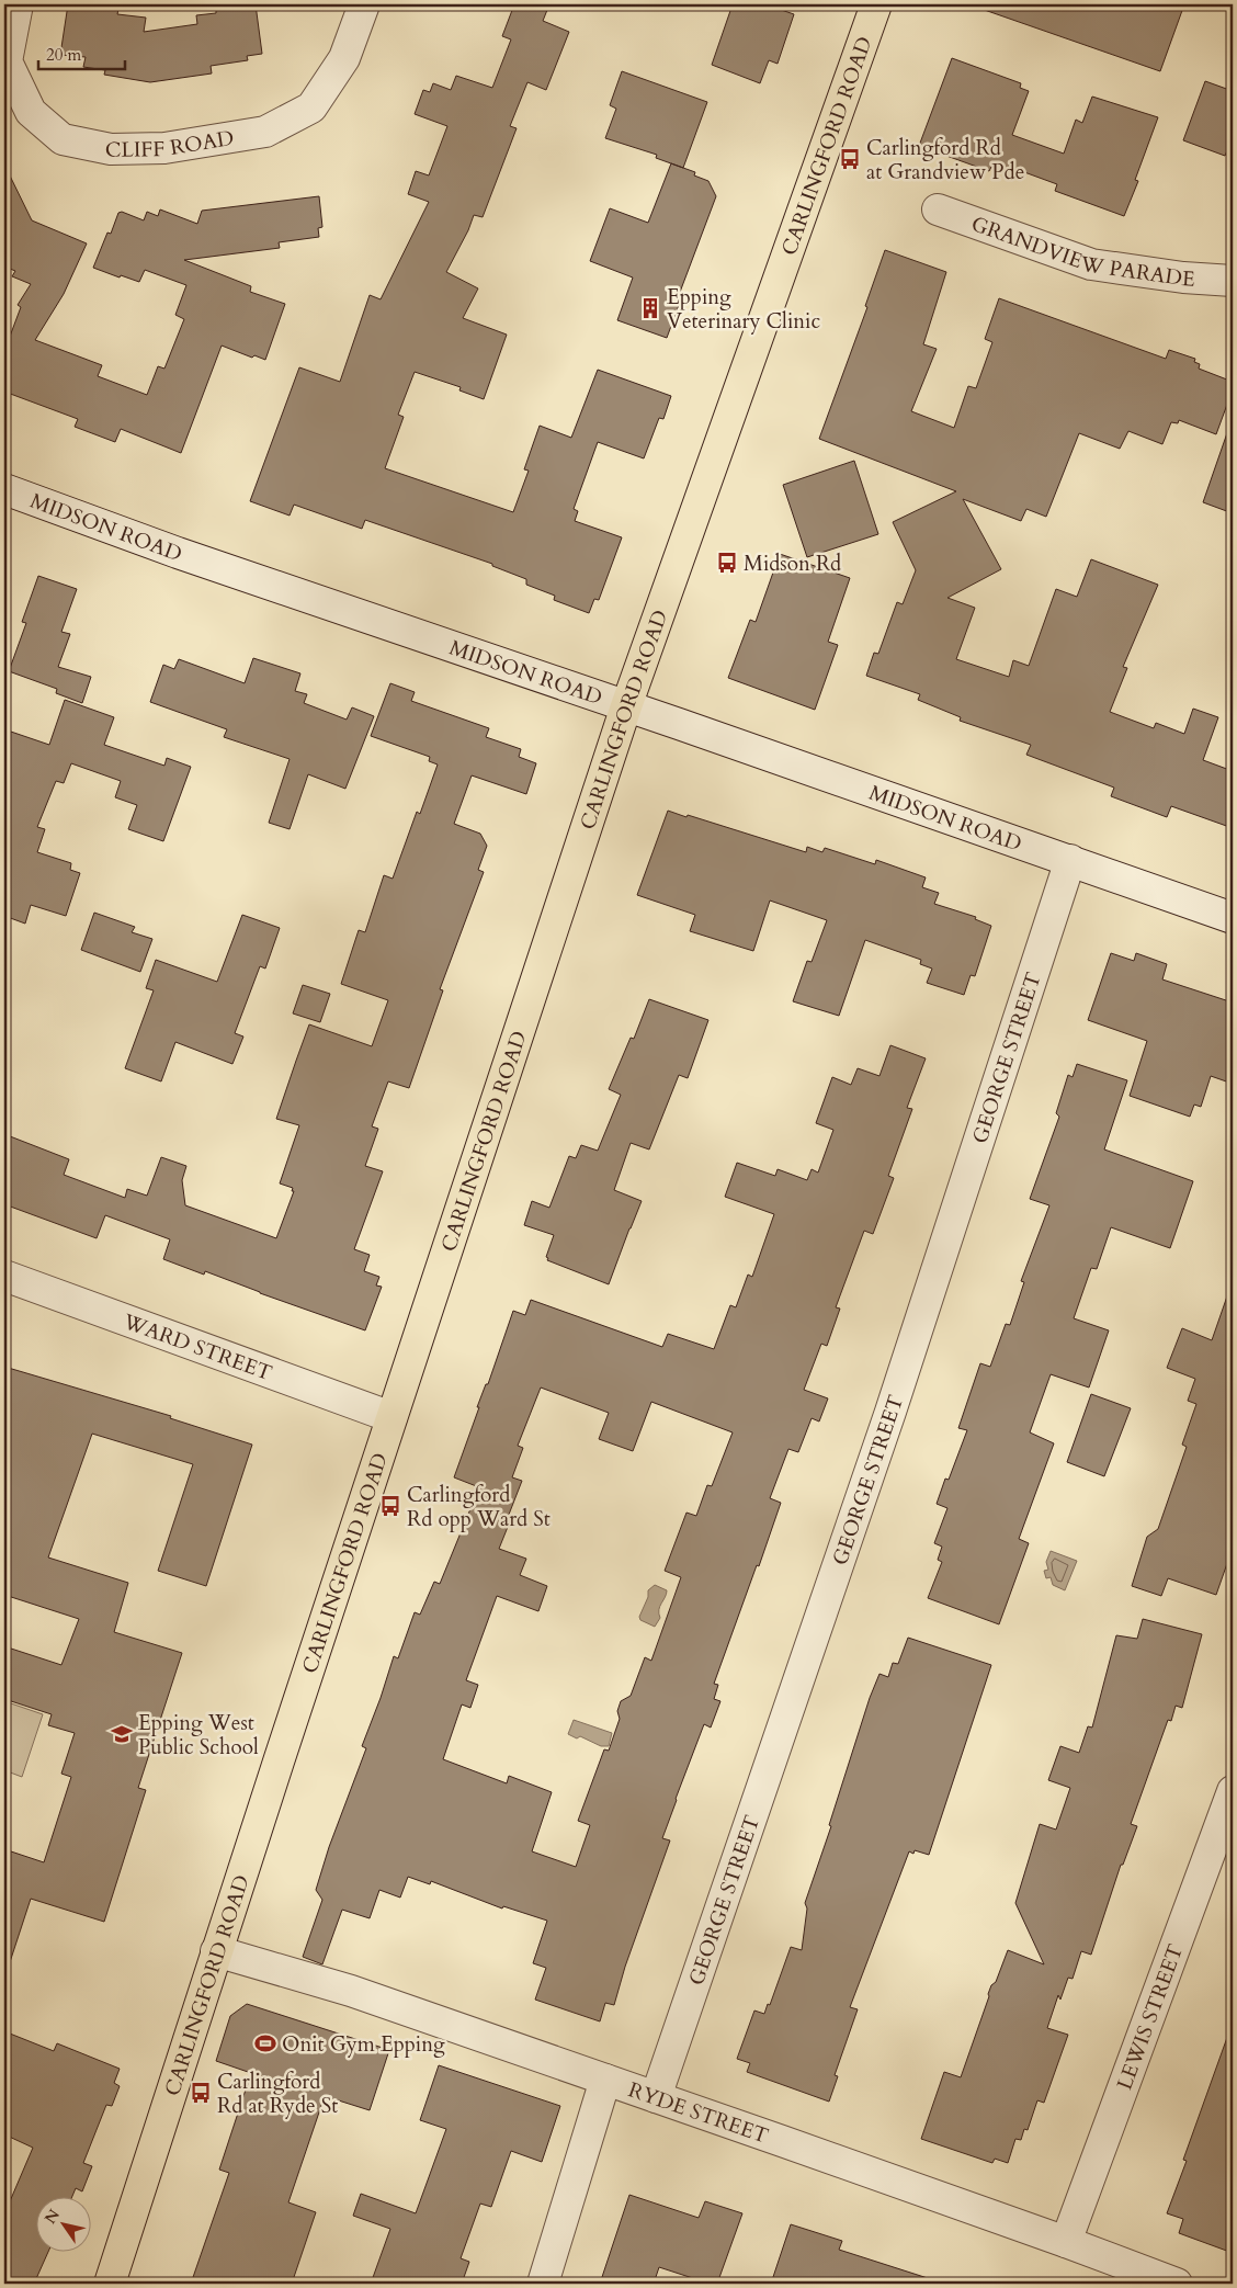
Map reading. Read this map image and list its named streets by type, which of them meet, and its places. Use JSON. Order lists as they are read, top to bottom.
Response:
{
  "streets": {
    "main road": ["CARLINGFORD ROAD"],
    "street": [
      "CLIFF ROAD",
      "GRANDVIEW PARADE",
      "MIDSON ROAD",
      "GEORGE STREET",
      "WARD STREET",
      "LEWIS STREET",
      "RYDE STREET"
    ]
  },
  "crossings": [
    ["CARLINGFORD ROAD", "MIDSON ROAD"],
    ["CARLINGFORD ROAD", "WARD STREET"],
    ["CARLINGFORD ROAD", "RYDE STREET"],
    ["MIDSON ROAD", "GEORGE STREET"],
    ["GEORGE STREET", "RYDE STREET"],
    ["LEWIS STREET", "RYDE STREET"]
  ],
  "places": {
    "bus stop": [
      "Carlingford Rd at Grandview Pde",
      "Midson Rd",
      "Carlingford Rd opp Ward St",
      "Carlingford Rd at Ryde St"
    ],
    "building": ["Epping Veterinary Clinic"],
    "school or university": ["Epping West Public School"],
    "sports": ["Onit Gym Epping"]
  },
  "scale_bar": "20 m",
  "north": "top left"
}
